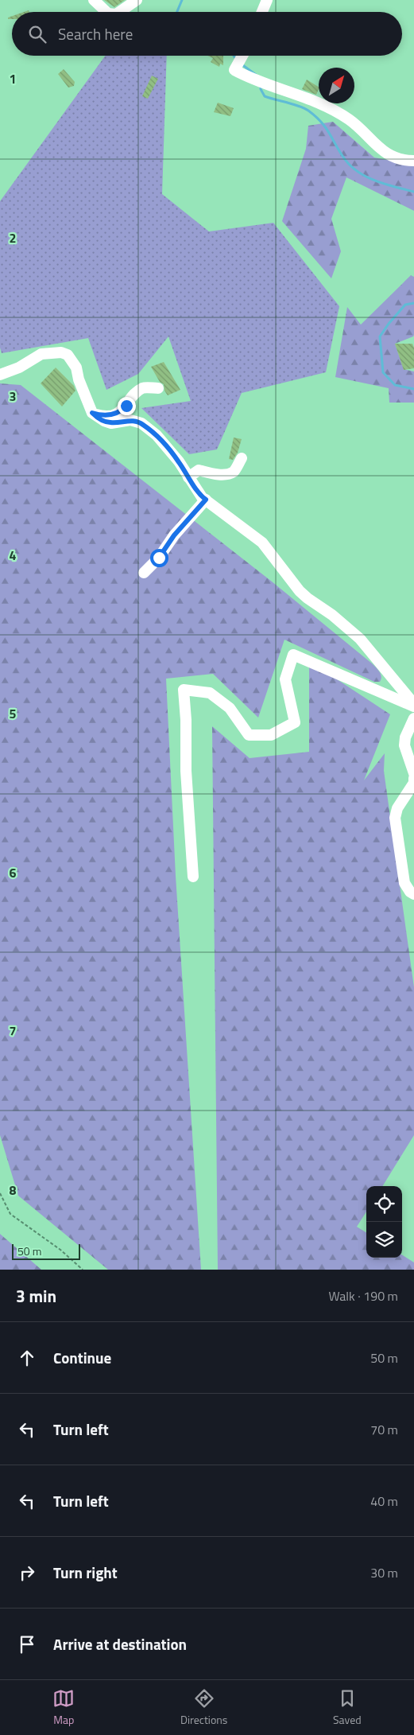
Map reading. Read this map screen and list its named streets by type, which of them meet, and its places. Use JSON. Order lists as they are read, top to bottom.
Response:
{
  "scale_bar": "50 m",
  "north": "top right",
  "page": {
    "search": "Search here",
    "scale": "50 m",
    "heading": ["3 min", "Walk · 190 m"],
    "list": [
      ["Continue", "50 m"],
      ["Turn left", "70 m"],
      ["Turn left", "40 m"],
      ["Turn right", "30 m"],
      "Arrive at destination"
    ],
    "nav": ["Map", "Directions", "Saved"]
  },
  "grid": {
    "rows": [
      "1",
      "2",
      "3",
      "4",
      "5",
      "6",
      "7",
      "8"
    ]
  }
}
